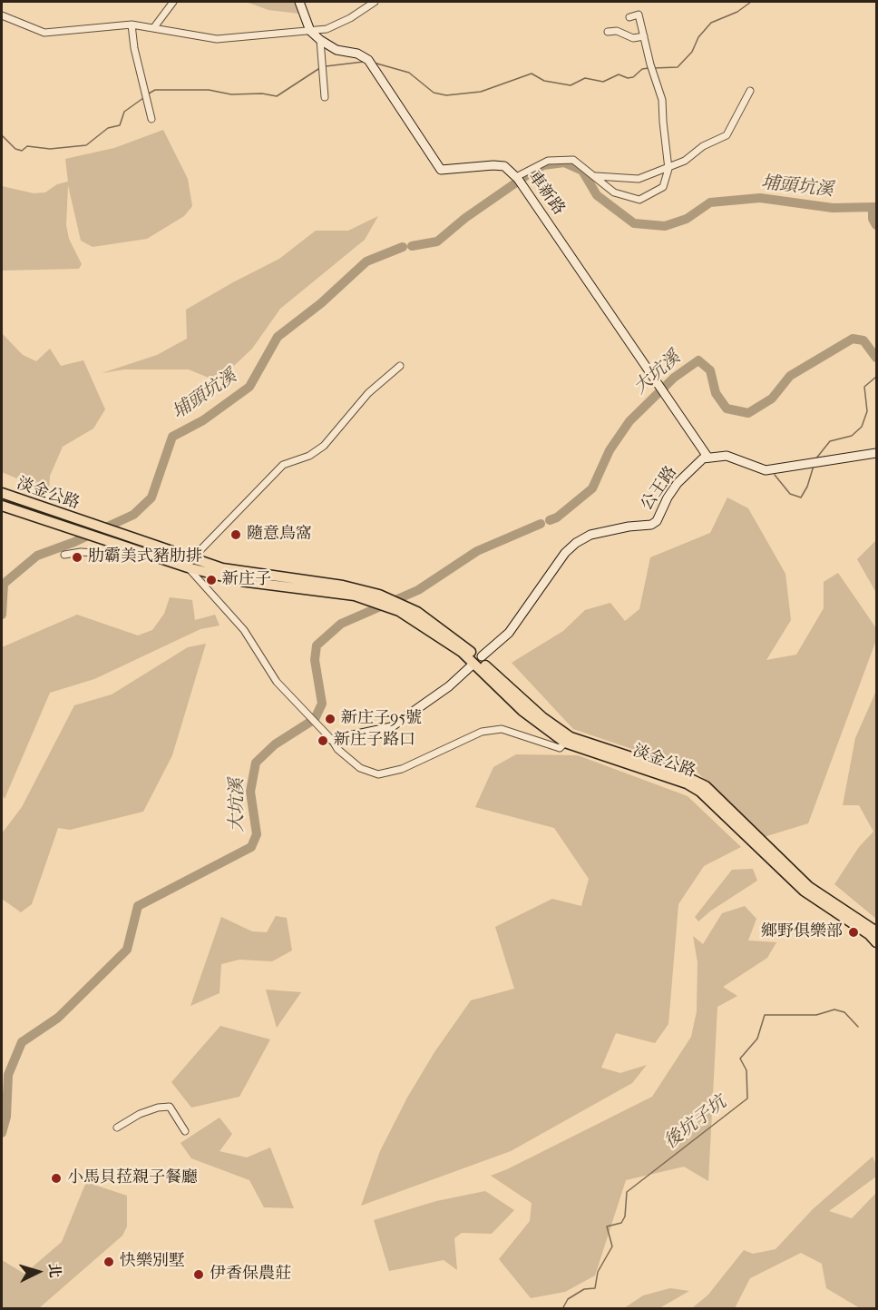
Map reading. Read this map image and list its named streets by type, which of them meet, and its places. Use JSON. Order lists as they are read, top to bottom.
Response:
{
  "streets": {
    "main road": ["淡金公路"],
    "street": ["車新路", "公王路"]
  },
  "crossings": [
    ["車新路", "公王路"],
    ["公王路", "淡金公路"]
  ],
  "water": ["埔頭坑溪", "大坑溪", "後坑子坑"],
  "places": [
    "隨意鳥窩",
    "肋霸美式豬肋排",
    "新庄子",
    "新庄子95號",
    "新庄子路口",
    "鄉野俱樂部",
    "小馬貝菈親子餐廳",
    "快樂別墅",
    "伊香保農莊"
  ],
  "north": "right"
}
